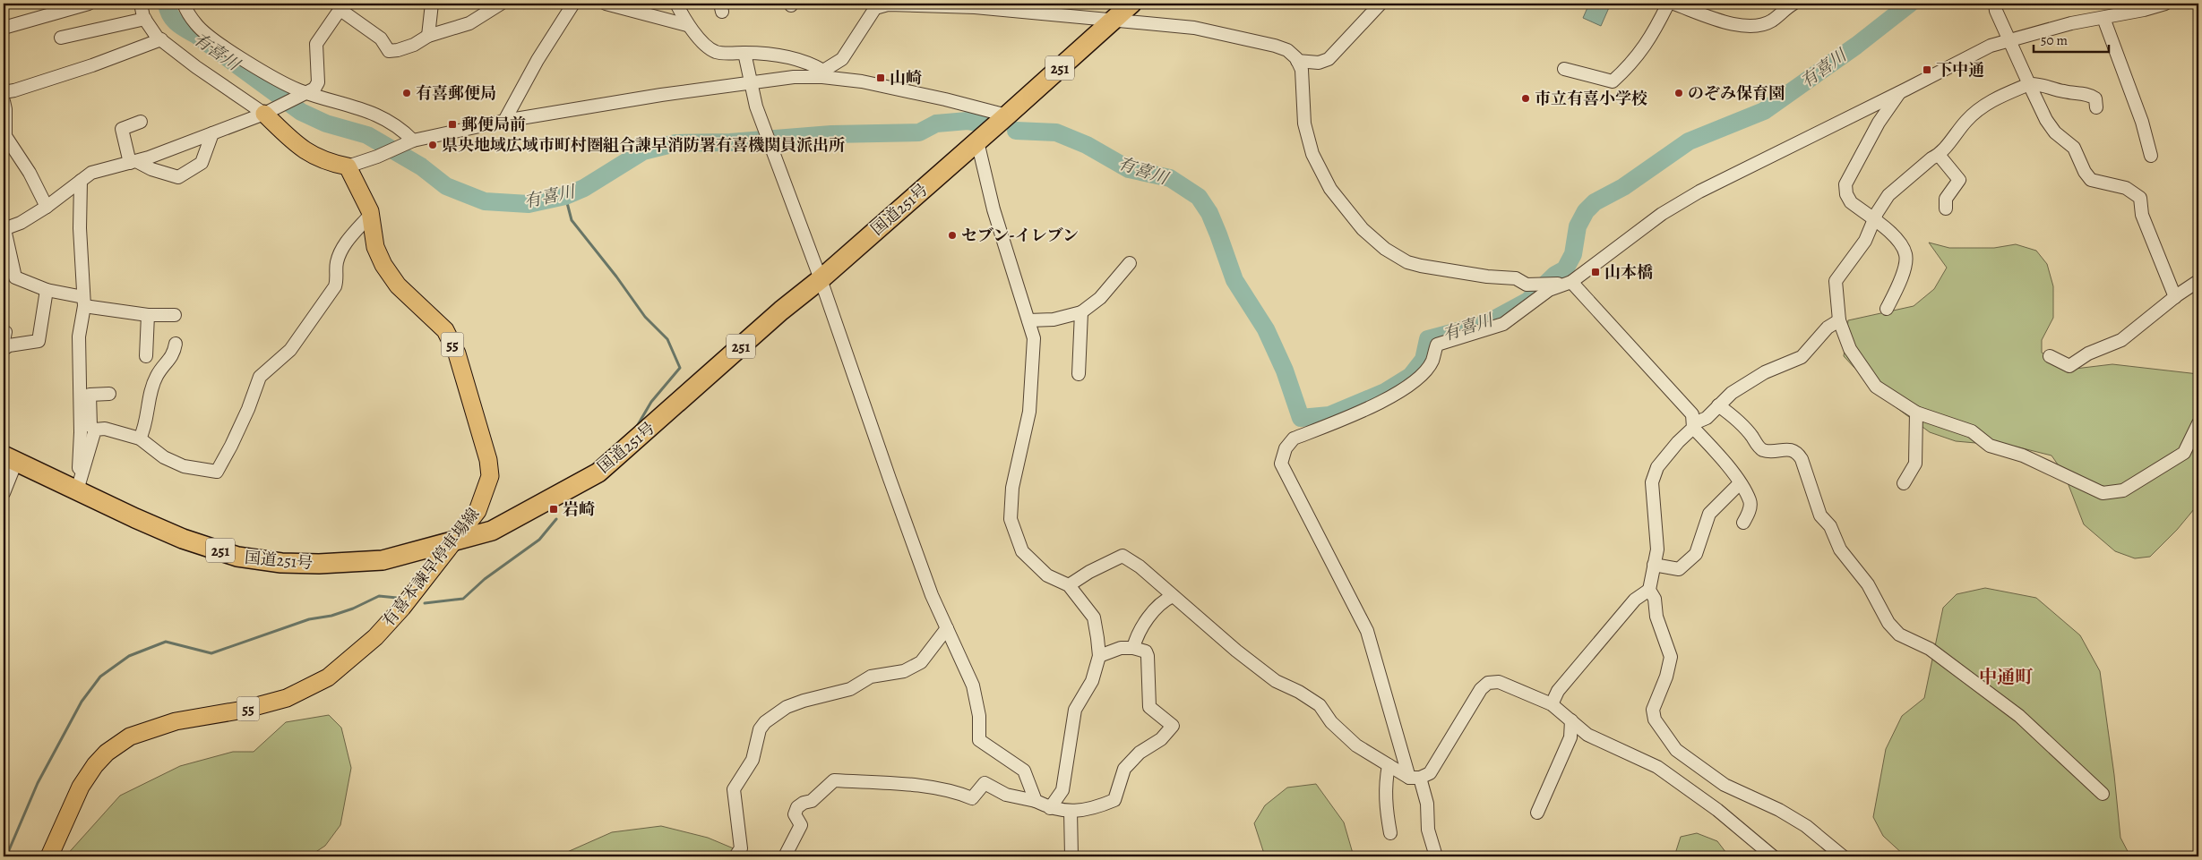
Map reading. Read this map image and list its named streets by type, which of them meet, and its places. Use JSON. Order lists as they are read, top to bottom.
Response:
{
  "streets": {
    "highway": ["251", "国道251号"],
    "main road": ["55", "有喜本諫早停車場線"]
  },
  "crossings": [
    ["国道251号", "有喜本諫早停車場線"]
  ],
  "districts": ["中通町"],
  "water": ["有喜川"],
  "places": {
    "transit": [
      "下中通",
      "山崎",
      "郵便局前",
      "山本橋",
      "岩崎"
    ],
    "other": [
      "有喜郵便局",
      "のぞみ保育園",
      "市立有喜小学校",
      "県央地域広域市町村圏組合諌早消防署有喜機関員派出所",
      "セブン-イレブン"
    ]
  },
  "scale_bar": "50 m"
}
